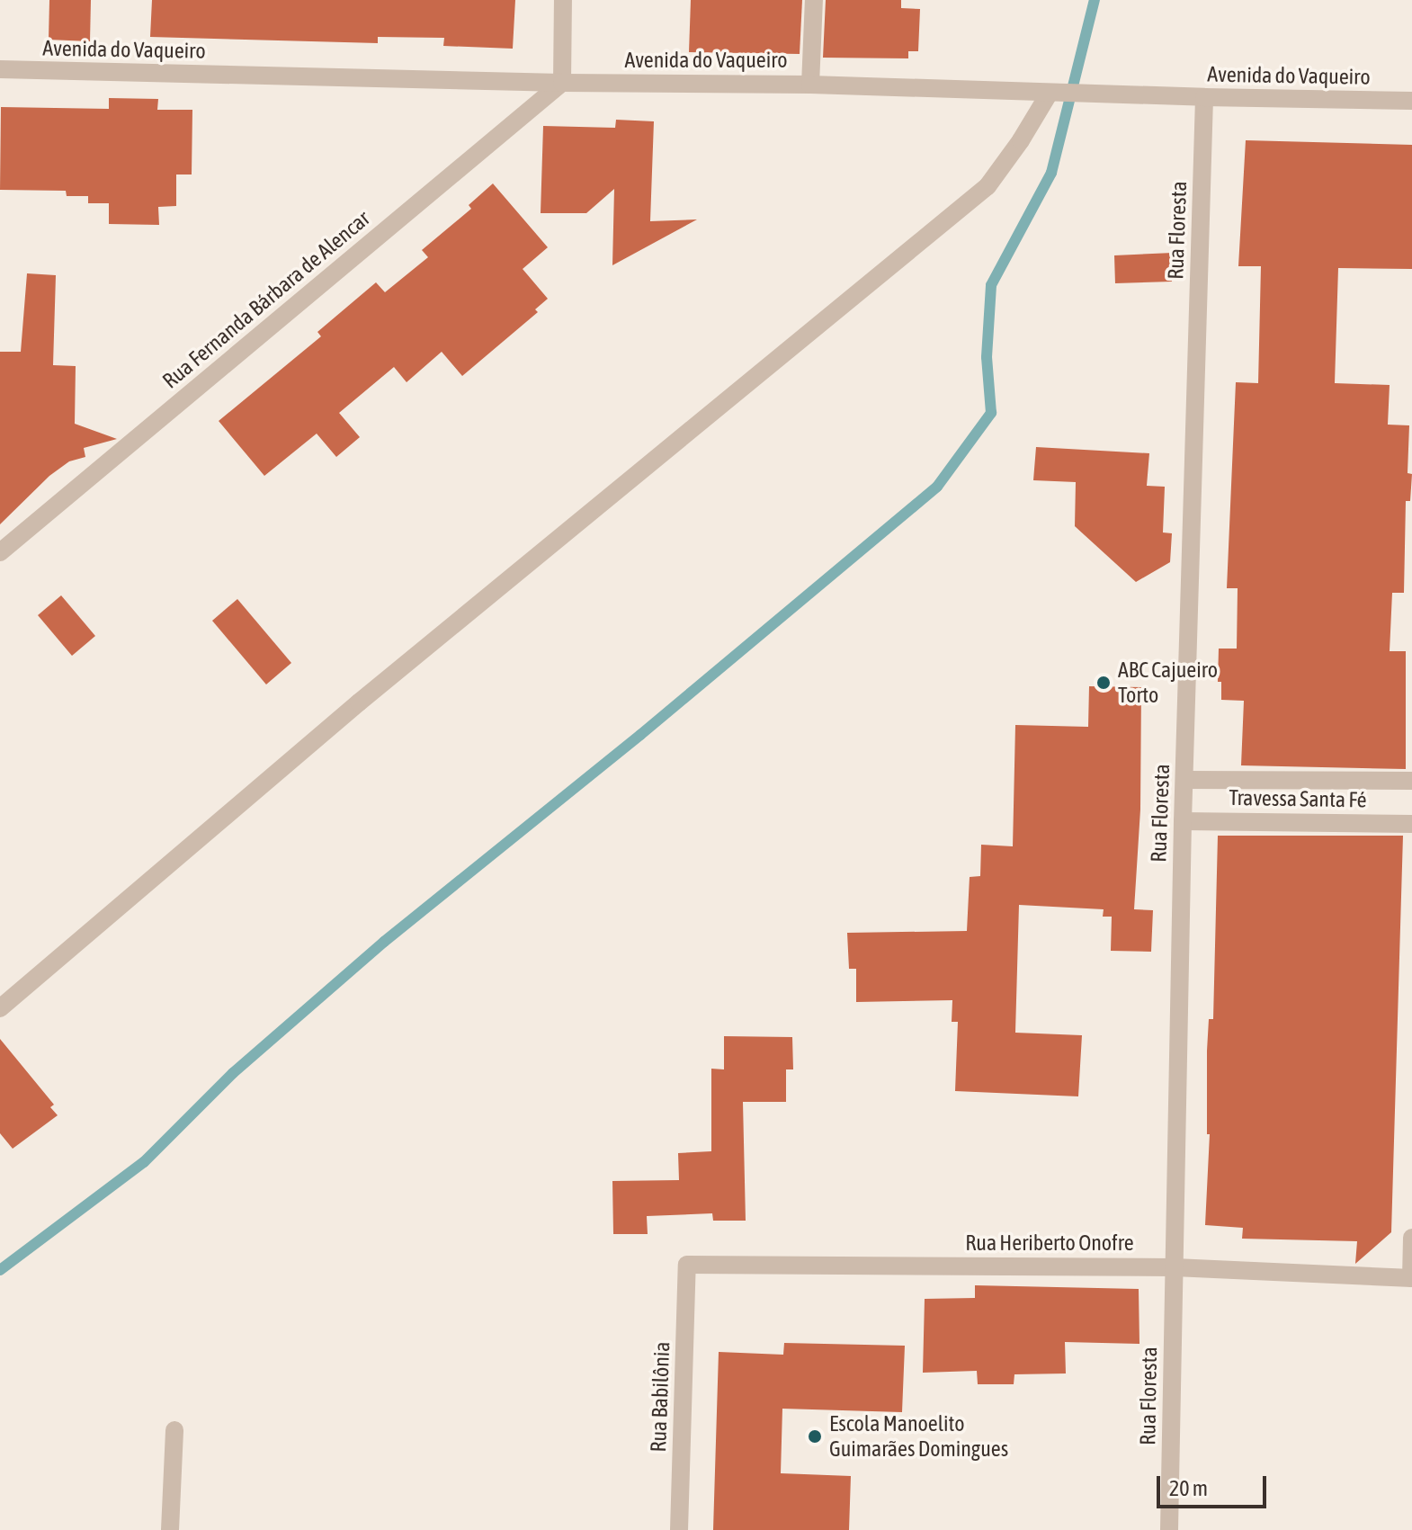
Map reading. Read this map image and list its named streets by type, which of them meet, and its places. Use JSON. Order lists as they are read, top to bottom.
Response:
{
  "streets": {
    "street": [
      "Avenida do Vaqueiro",
      "Rua Floresta",
      "Rua Fernanda Bárbara de Alencar",
      "Travessa Santa Fé",
      "Rua Heriberto Onofre",
      "Rua Babilônia"
    ]
  },
  "crossings": [
    ["Avenida do Vaqueiro", "Rua Floresta"],
    ["Avenida do Vaqueiro", "Rua Fernanda Bárbara de Alencar"],
    ["Rua Floresta", "Travessa Santa Fé"],
    ["Rua Floresta", "Rua Heriberto Onofre"],
    ["Rua Heriberto Onofre", "Rua Babilônia"]
  ],
  "places": ["ABC Cajueiro Torto", "Escola Manoelito Guimarães Domingues"],
  "scale_bar": "20 m"
}
